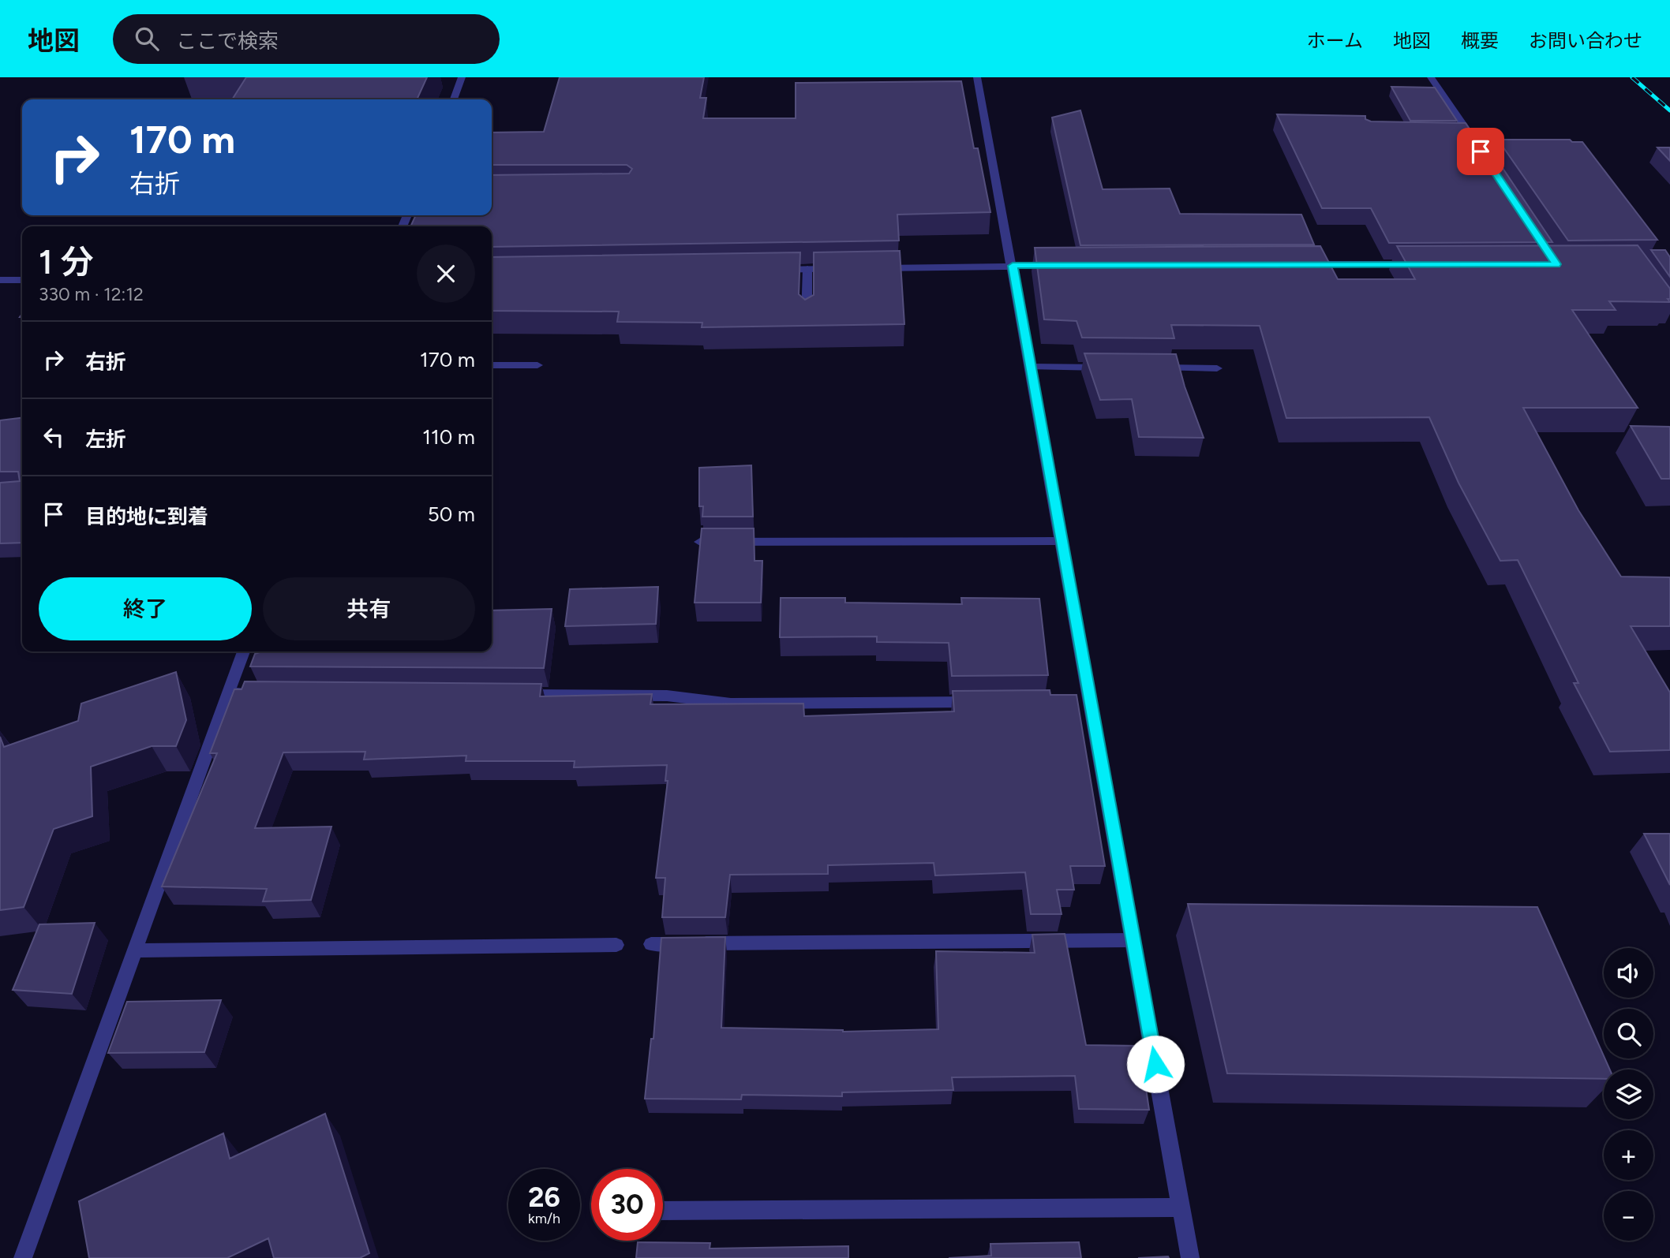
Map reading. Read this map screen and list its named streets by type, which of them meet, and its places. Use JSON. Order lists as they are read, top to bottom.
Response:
{
  "page": {
    "header": "地図",
    "search": "ここで検索",
    "nav": [
      "ホーム",
      "地図",
      "概要",
      "お問い合わせ"
    ],
    "turn": ["170 m", "右折"],
    "heading": ["1 分", "330 m · 12:12"],
    "list": [
      {
        "name": "右折",
        "value": "170 m"
      },
      {
        "name": "左折",
        "value": "110 m"
      },
      {
        "name": "目的地に到着",
        "value": "50 m"
      }
    ],
    "buttons": ["終了", "共有"],
    "map_buttons": ["+", "−"],
    "speed": "26 km/h",
    "limit": "30"
  }
}
